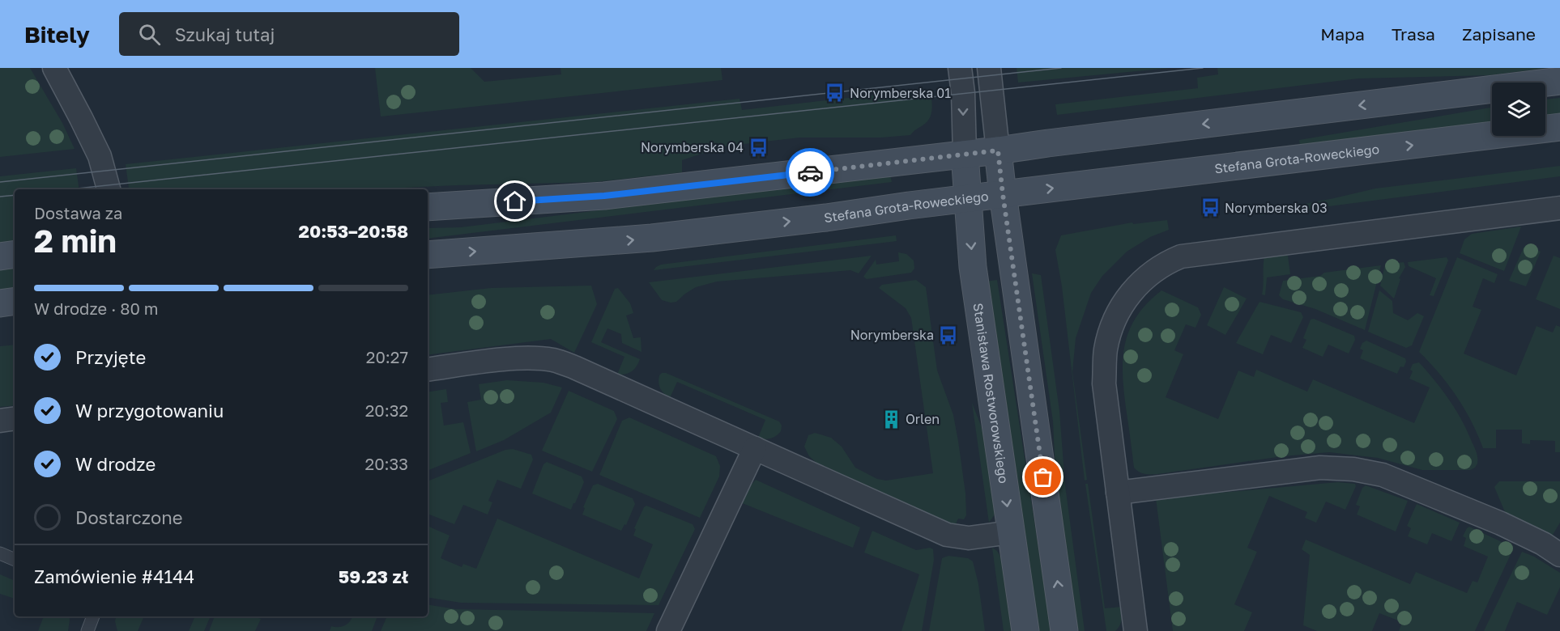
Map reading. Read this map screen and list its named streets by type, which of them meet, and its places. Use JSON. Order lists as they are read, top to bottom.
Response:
{
  "streets": {
    "main road": ["Stefana Grota-Roweckiego", "Stanisława Rostworowskiego"]
  },
  "crossings": [
    ["Stefana Grota-Roweckiego", "Stanisława Rostworowskiego"]
  ],
  "places": {
    "bus stop": [
      "Norymberska 01",
      "Norymberska 04",
      "Norymberska 03",
      "Norymberska"
    ],
    "building": ["Orlen"]
  },
  "page": {
    "header": "Bitely",
    "search": "Szukaj tutaj",
    "nav": ["Mapa", "Trasa", "Zapisane"],
    "heading": ["2 min", "Dostawa za", "20:53–20:58"],
    "panel": ["Zamówienie #4144", "59.23 zł"],
    "bar": "W drodze · 80 m",
    "list": [
      ["Przyjęte", "20:27"],
      ["W przygotowaniu", "20:32"],
      ["W drodze", "20:33"],
      "Dostarczone"
    ]
  }
}
